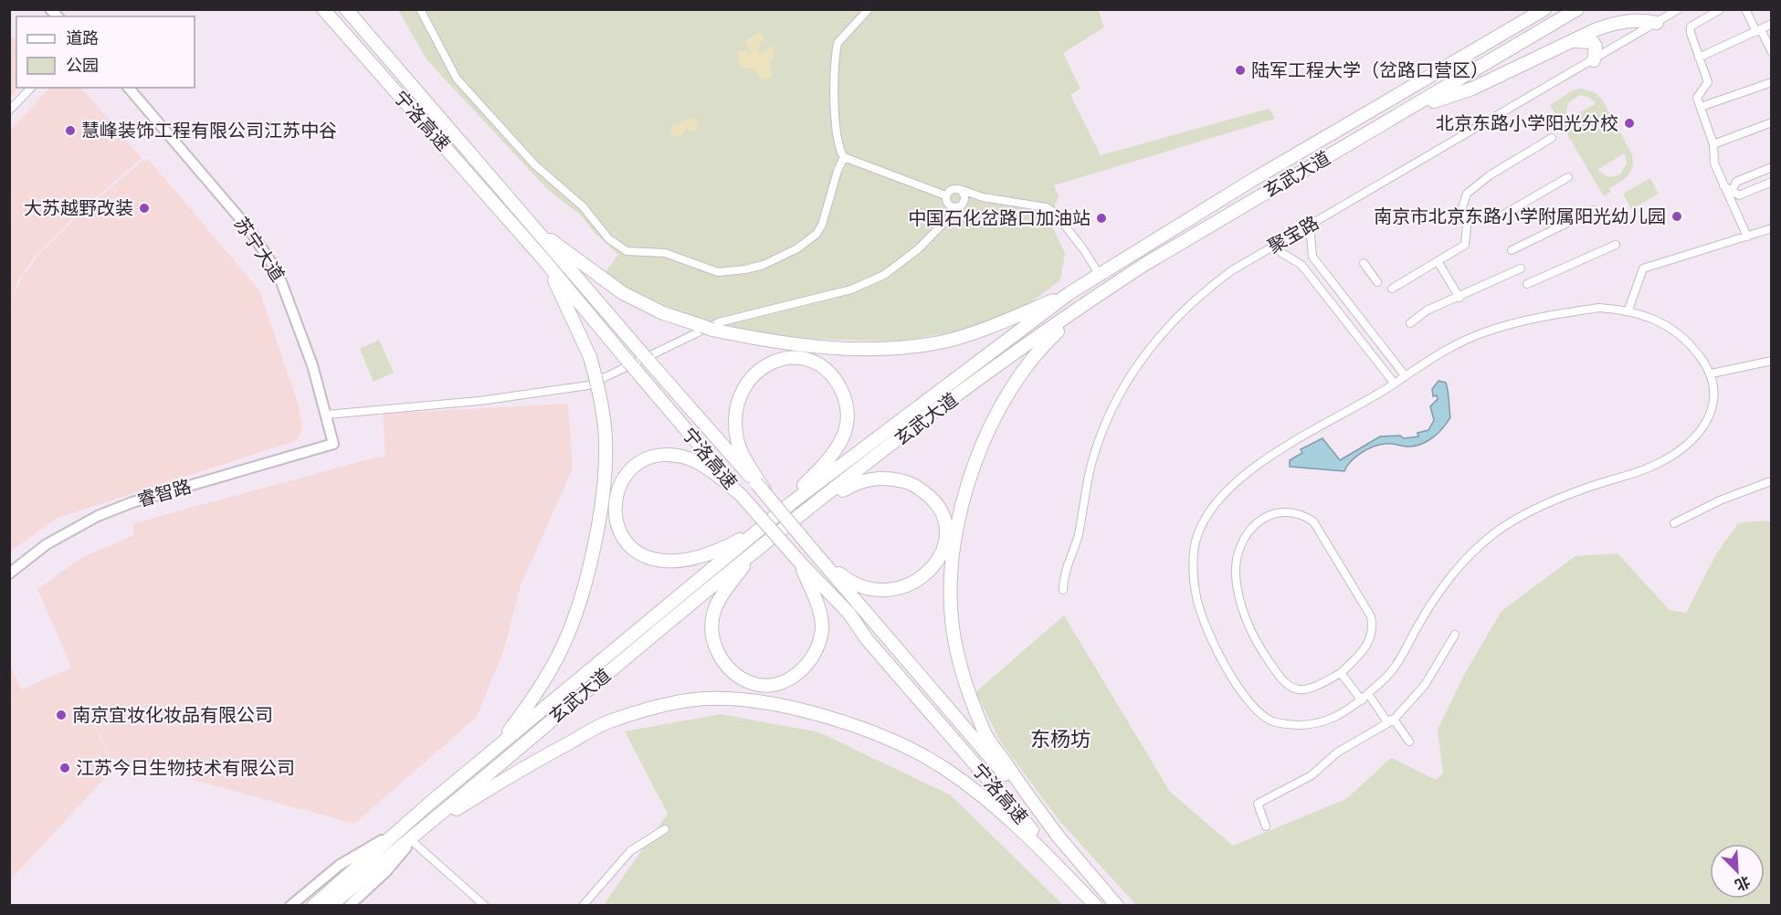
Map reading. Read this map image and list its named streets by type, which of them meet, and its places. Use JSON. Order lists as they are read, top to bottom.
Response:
{
  "streets": {
    "highway": ["宁洛高速", "玄武大道"],
    "street": ["聚宝路", "苏宁大道", "睿智路"]
  },
  "crossings": [
    ["苏宁大道", "睿智路"]
  ],
  "districts": ["东杨坊"],
  "places": [
    "陆军工程大学（岔路口营区）",
    "北京东路小学阳光分校",
    "慧峰装饰工程有限公司江苏中谷",
    "大苏越野改装",
    "南京市北京东路小学附属阳光幼儿园",
    "中国石化岔路口加油站",
    "南京宜妆化妆品有限公司",
    "江苏今日生物技术有限公司"
  ],
  "legend": ["道路", "公园"],
  "north": "bottom right"
}
